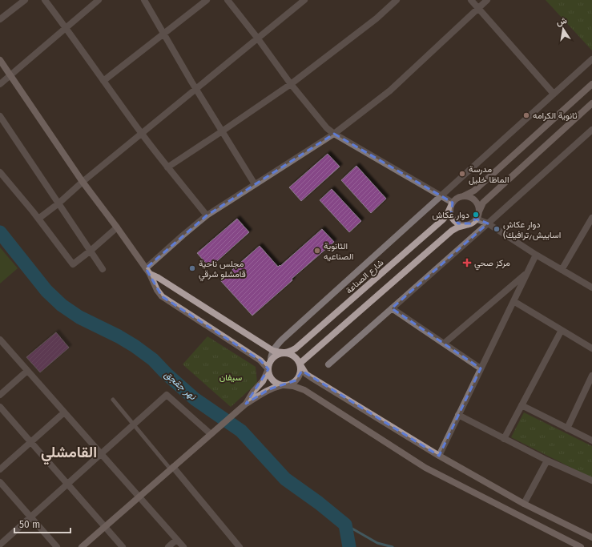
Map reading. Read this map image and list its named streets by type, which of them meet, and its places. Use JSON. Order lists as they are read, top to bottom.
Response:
{
  "streets": {
    "street": ["شارع الصناعة"]
  },
  "districts": ["القامشلي"],
  "water": ["نهر جقجق"],
  "parks": ["سيفان"],
  "places": {
    "other": [
      "ثانوية الكرامه",
      "مدرسة الماظا خليل",
      "دوار عكاش",
      "دوار عكاش (اساييش٫ترافيك",
      "الثانوية الصناعيه",
      "مجلس ناحية قامشلو شرقي"
    ],
    "health": ["مركز صحي"]
  },
  "scale_bar": "50 m",
  "north": "top"
}
